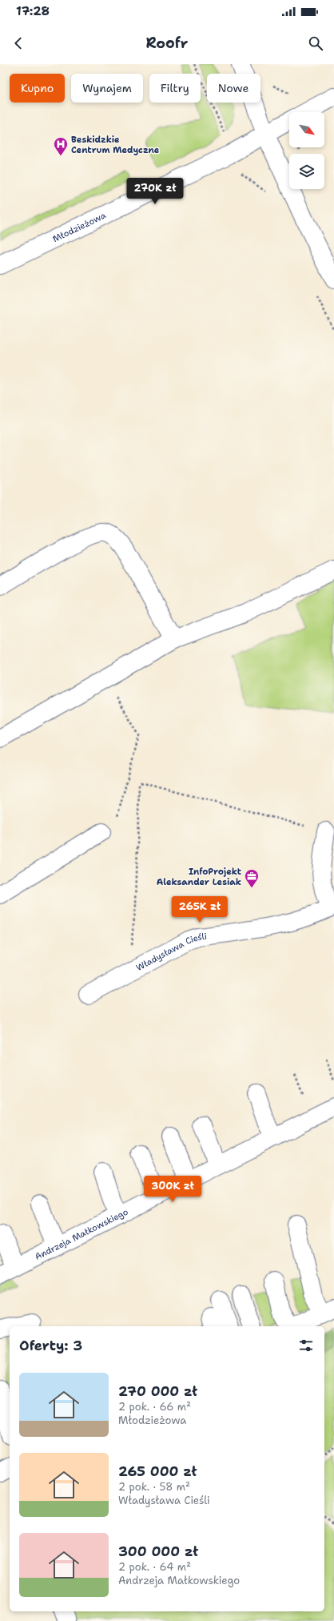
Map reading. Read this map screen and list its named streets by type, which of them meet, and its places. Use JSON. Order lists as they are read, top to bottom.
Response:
{
  "streets": {
    "street": ["Młodzieżowa", "Władysława Cieśli", "Andrzeja Małkowskiego"]
  },
  "places": {
    "hospital": ["Beskidzkie Centrum Medyczne"],
    "office": ["InfoProjekt Aleksander Lesiak"]
  },
  "north": "bottom right",
  "page": {
    "status": "17:28",
    "header": "Roofr",
    "chip": [
      "Kupno",
      "Wynajem",
      "Filtry",
      "Nowe"
    ],
    "price": ["270K zł", "265K zł", "300K zł"],
    "heading": "Oferty: 3",
    "list": [
      {
        "name": "270 000 zł",
        "note": "2 pok. · 66 m² · Młodzieżowa"
      },
      {
        "name": "265 000 zł",
        "note": "2 pok. · 58 m² · Władysława Cieśli"
      },
      {
        "name": "300 000 zł",
        "note": "2 pok. · 64 m² · Andrzeja Małkowskiego"
      }
    ]
  }
}
